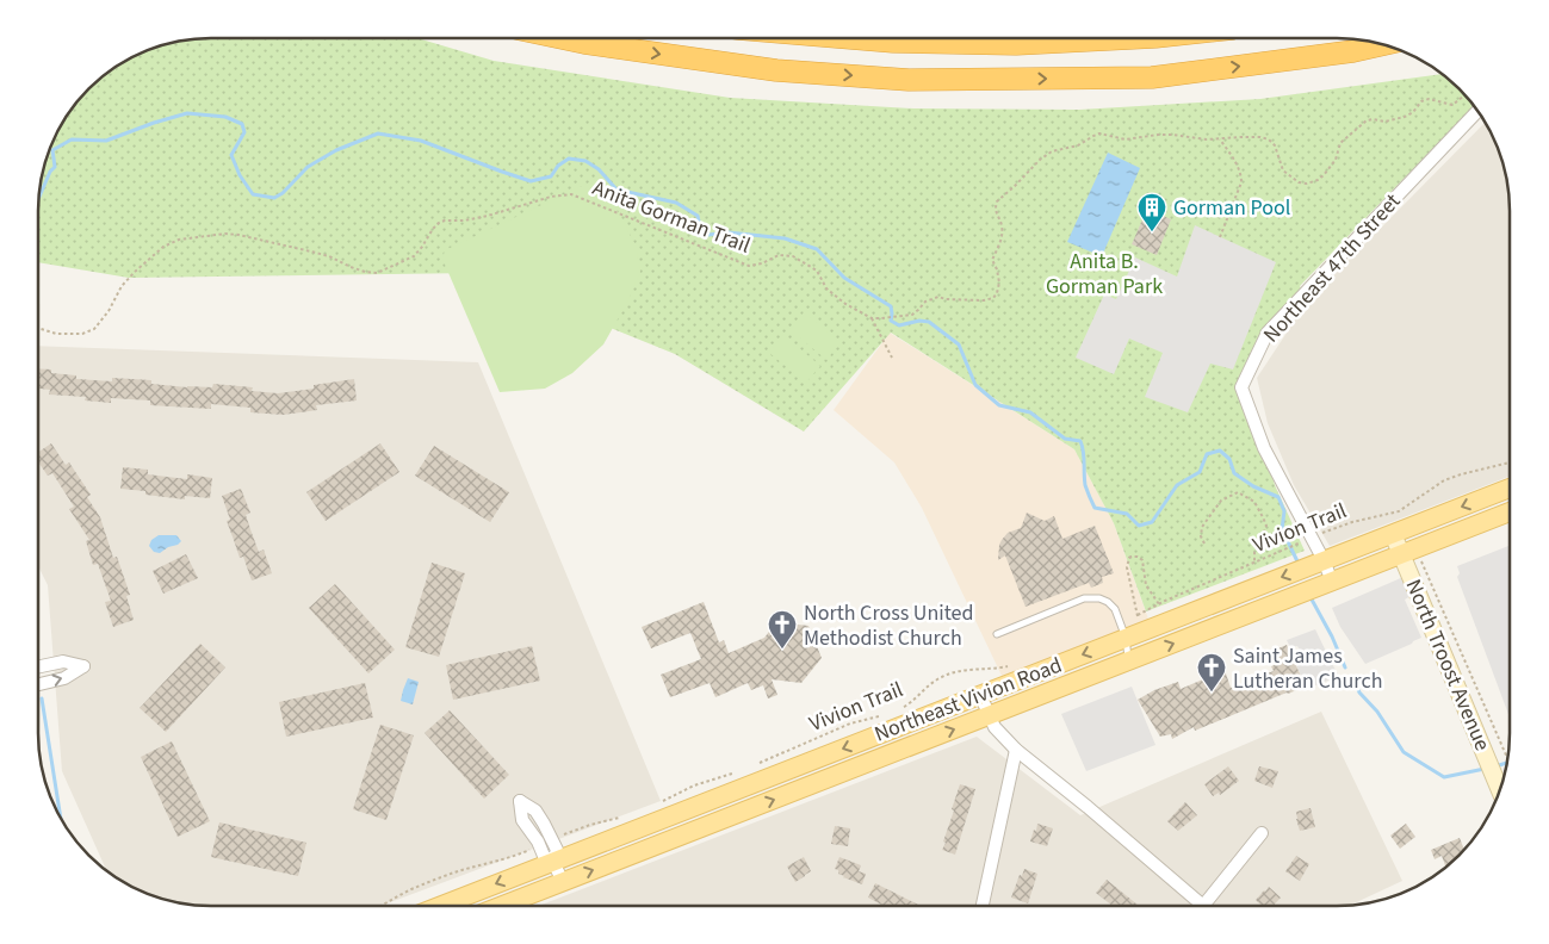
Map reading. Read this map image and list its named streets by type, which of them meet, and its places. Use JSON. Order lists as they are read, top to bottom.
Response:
{
  "streets": {
    "main road": ["Northeast Vivion Road"],
    "street": ["Northeast 47th Street", "North Troost Avenue"],
    "path": ["Anita Gorman Trail", "Vivion Trail"]
  },
  "crossings": [
    ["Northeast 47th Street", "Vivion Trail"],
    ["Northeast 47th Street", "Northeast Vivion Road"],
    ["North Troost Avenue", "Northeast Vivion Road"]
  ],
  "parks": ["Anita B. Gorman Park"],
  "places": {
    "building": ["Gorman Pool"],
    "church": ["North Cross United Methodist Church", "Saint James Lutheran Church"]
  }
}
